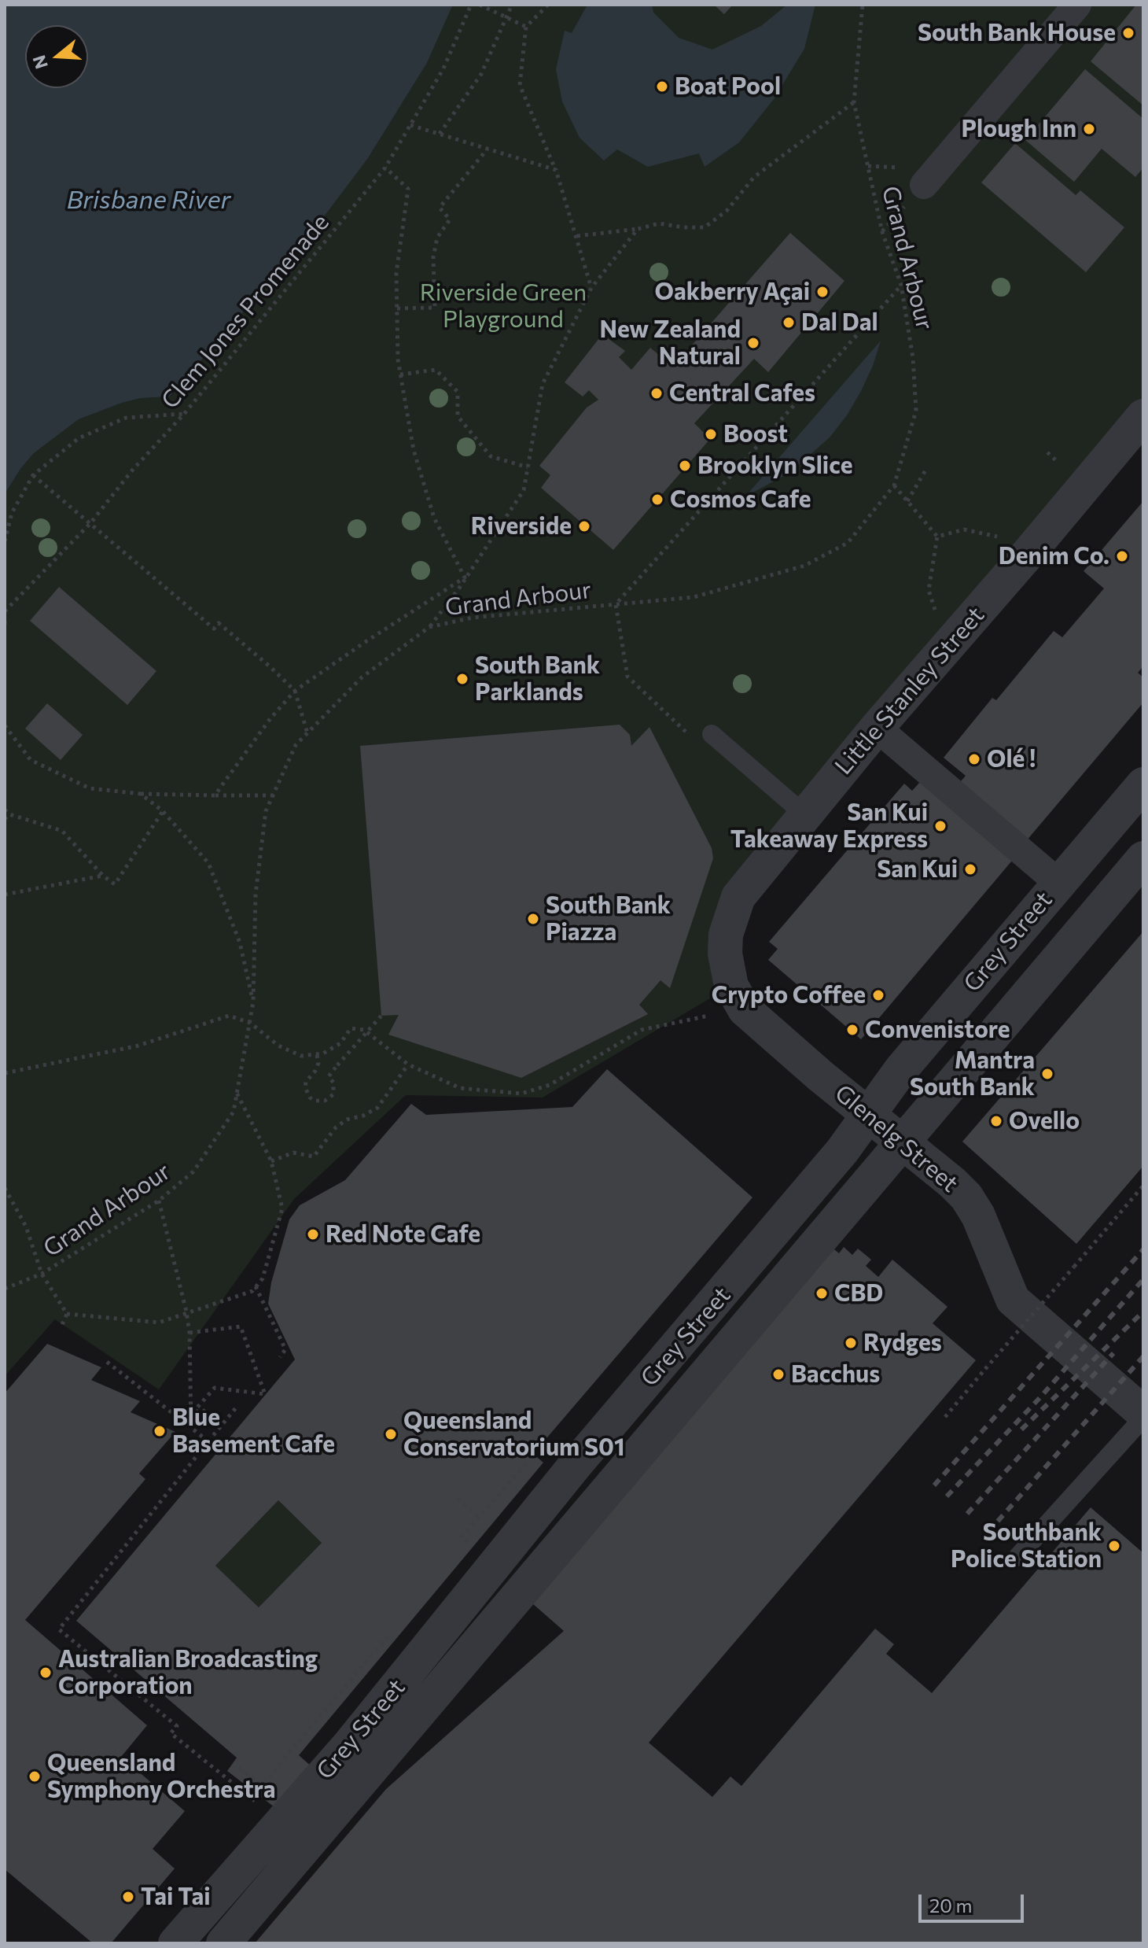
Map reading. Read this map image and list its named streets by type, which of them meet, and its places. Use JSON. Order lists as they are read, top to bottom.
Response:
{
  "streets": {
    "street": ["Little Stanley Street", "Grey Street", "Glenelg Street"],
    "path": ["Grand Arbour", "Clem Jones Promenade"]
  },
  "crossings": [
    ["Little Stanley Street", "Glenelg Street"],
    ["Grey Street", "Glenelg Street"]
  ],
  "water": ["Brisbane River"],
  "parks": ["Riverside Green Playground"],
  "places": [
    "South Bank House",
    "Boat Pool",
    "Plough Inn",
    "Oakberry Açai",
    "Dal Dal",
    "New Zealand Natural",
    "Central Cafes",
    "Boost",
    "Brooklyn Slice",
    "Cosmos Cafe",
    "Riverside",
    "Denim Co.",
    "South Bank Parklands",
    "Olé !",
    "San Kui Takeaway Express",
    "San Kui",
    "South Bank Piazza",
    "Crypto Coffee",
    "Convenistore",
    "Mantra South Bank",
    "Ovello",
    "Red Note Cafe",
    "CBD",
    "Rydges",
    "Bacchus",
    "Blue Basement Cafe",
    "Queensland Conservatorium S01",
    "Southbank Police Station",
    "Australian Broadcasting Corporation",
    "Queensland Symphony Orchestra",
    "Tai Tai"
  ],
  "scale_bar": "20 m",
  "north": "left"
}
